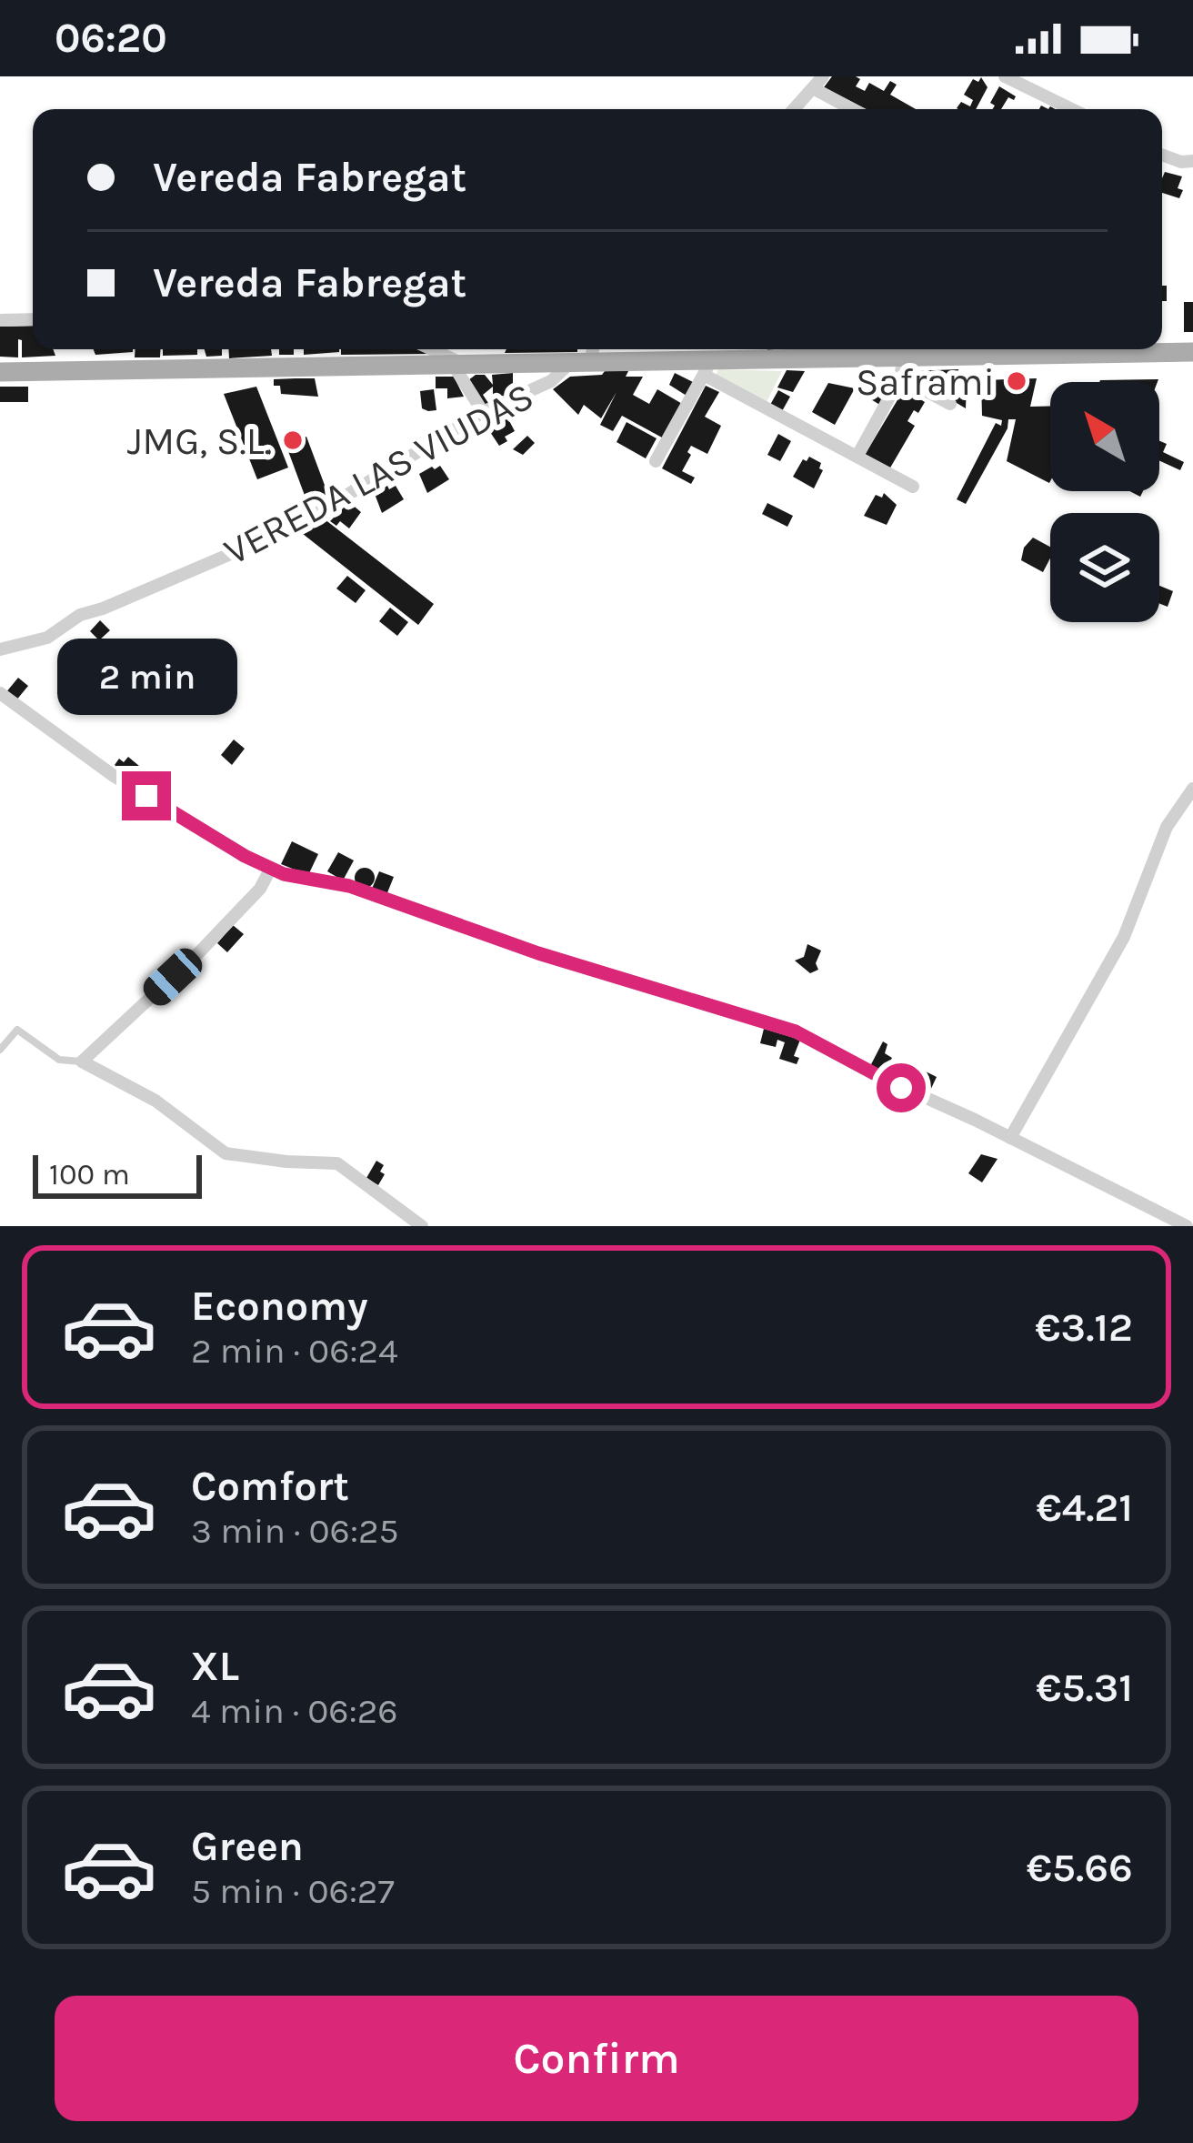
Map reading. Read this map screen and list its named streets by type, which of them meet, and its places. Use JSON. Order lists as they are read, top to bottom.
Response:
{
  "streets": {
    "street": ["VEREDA LAS VIUDAS"]
  },
  "places": ["Saframi", "JMG, S.L."],
  "scale_bar": "100 m",
  "north": "top left",
  "page": {
    "status": "06:20",
    "banner": ["Vereda Fabregat", "Vereda Fabregat"],
    "bubble": "2 min",
    "scale": "100 m",
    "list": [
      {
        "name": "Economy",
        "note": "2 min · 06:24",
        "value": "€3.12"
      },
      {
        "name": "Comfort",
        "note": "3 min · 06:25",
        "value": "€4.21"
      },
      {
        "name": "XL",
        "note": "4 min · 06:26",
        "value": "€5.31"
      },
      {
        "name": "Green",
        "note": "5 min · 06:27",
        "value": "€5.66"
      }
    ],
    "buttons": "Confirm"
  }
}
